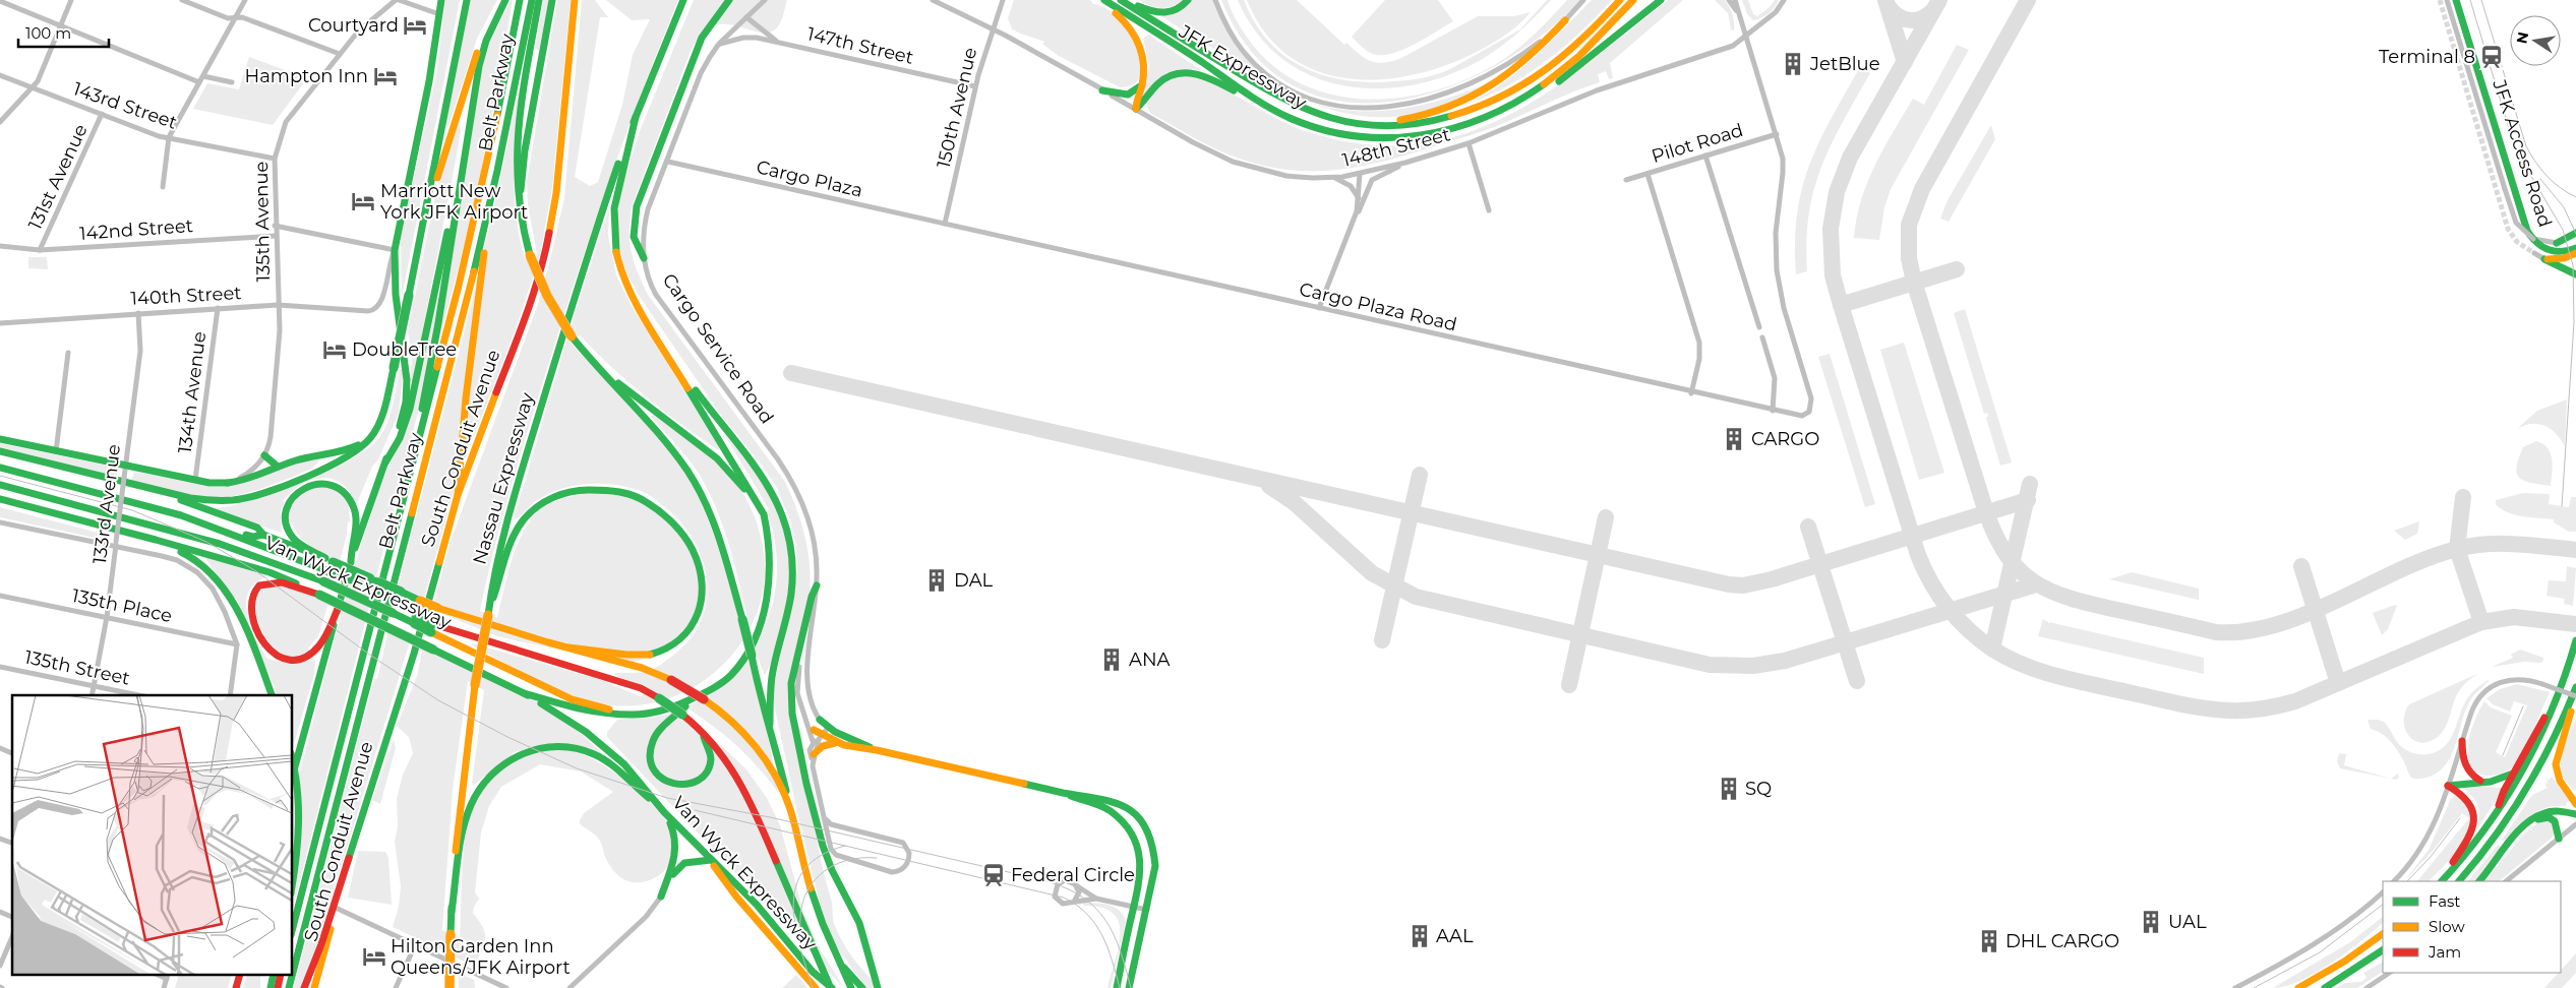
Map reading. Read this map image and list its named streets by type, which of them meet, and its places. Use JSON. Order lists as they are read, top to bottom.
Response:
{
  "streets": {
    "main road": [
      "JFK Expressway",
      "Belt Parkway",
      "JFK Access Road",
      "Cargo Service Road",
      "South Conduit Avenue",
      "Nassau Expressway",
      "Van Wyck Expressway"
    ],
    "street": [
      "147th Street",
      "143rd Street",
      "150th Avenue",
      "Pilot Road",
      "148th Street",
      "131st Avenue",
      "Cargo Plaza",
      "135th Avenue",
      "142nd Street",
      "140th Street",
      "Cargo Plaza Road",
      "134th Avenue",
      "133rd Avenue",
      "135th Place",
      "135th Street"
    ]
  },
  "crossings": [
    ["147th Street", "150th Avenue"],
    ["147th Street", "Cargo Service Road"],
    ["143rd Street", "131st Avenue"],
    ["143rd Street", "135th Avenue"],
    ["150th Avenue", "148th Street"],
    ["150th Avenue", "Cargo Plaza"],
    ["150th Avenue", "Cargo Plaza Road"],
    ["Pilot Road", "Cargo Plaza Road"],
    ["131st Avenue", "142nd Street"],
    ["Cargo Plaza", "Cargo Plaza Road"],
    ["Cargo Plaza", "Cargo Service Road"],
    ["135th Avenue", "142nd Street"],
    ["135th Avenue", "140th Street"],
    ["140th Street", "134th Avenue"],
    ["140th Street", "133rd Avenue"],
    ["133rd Avenue", "135th Place"],
    ["133rd Avenue", "135th Street"]
  ],
  "places": {
    "hotel": [
      "Courtyard",
      "Hampton Inn",
      "Marriott New York JFK Airport",
      "DoubleTree",
      "Hilton Garden Inn Queens/JFK Airport"
    ],
    "station": ["Terminal 8", "Federal Circle"],
    "building": [
      "JetBlue",
      "CARGO",
      "DAL",
      "ANA",
      "SQ",
      "UAL",
      "AAL",
      "DHL CARGO"
    ]
  },
  "legend": ["Fast", "Slow", "Jam"],
  "scale_bar": "100 m",
  "north": "left"
}
